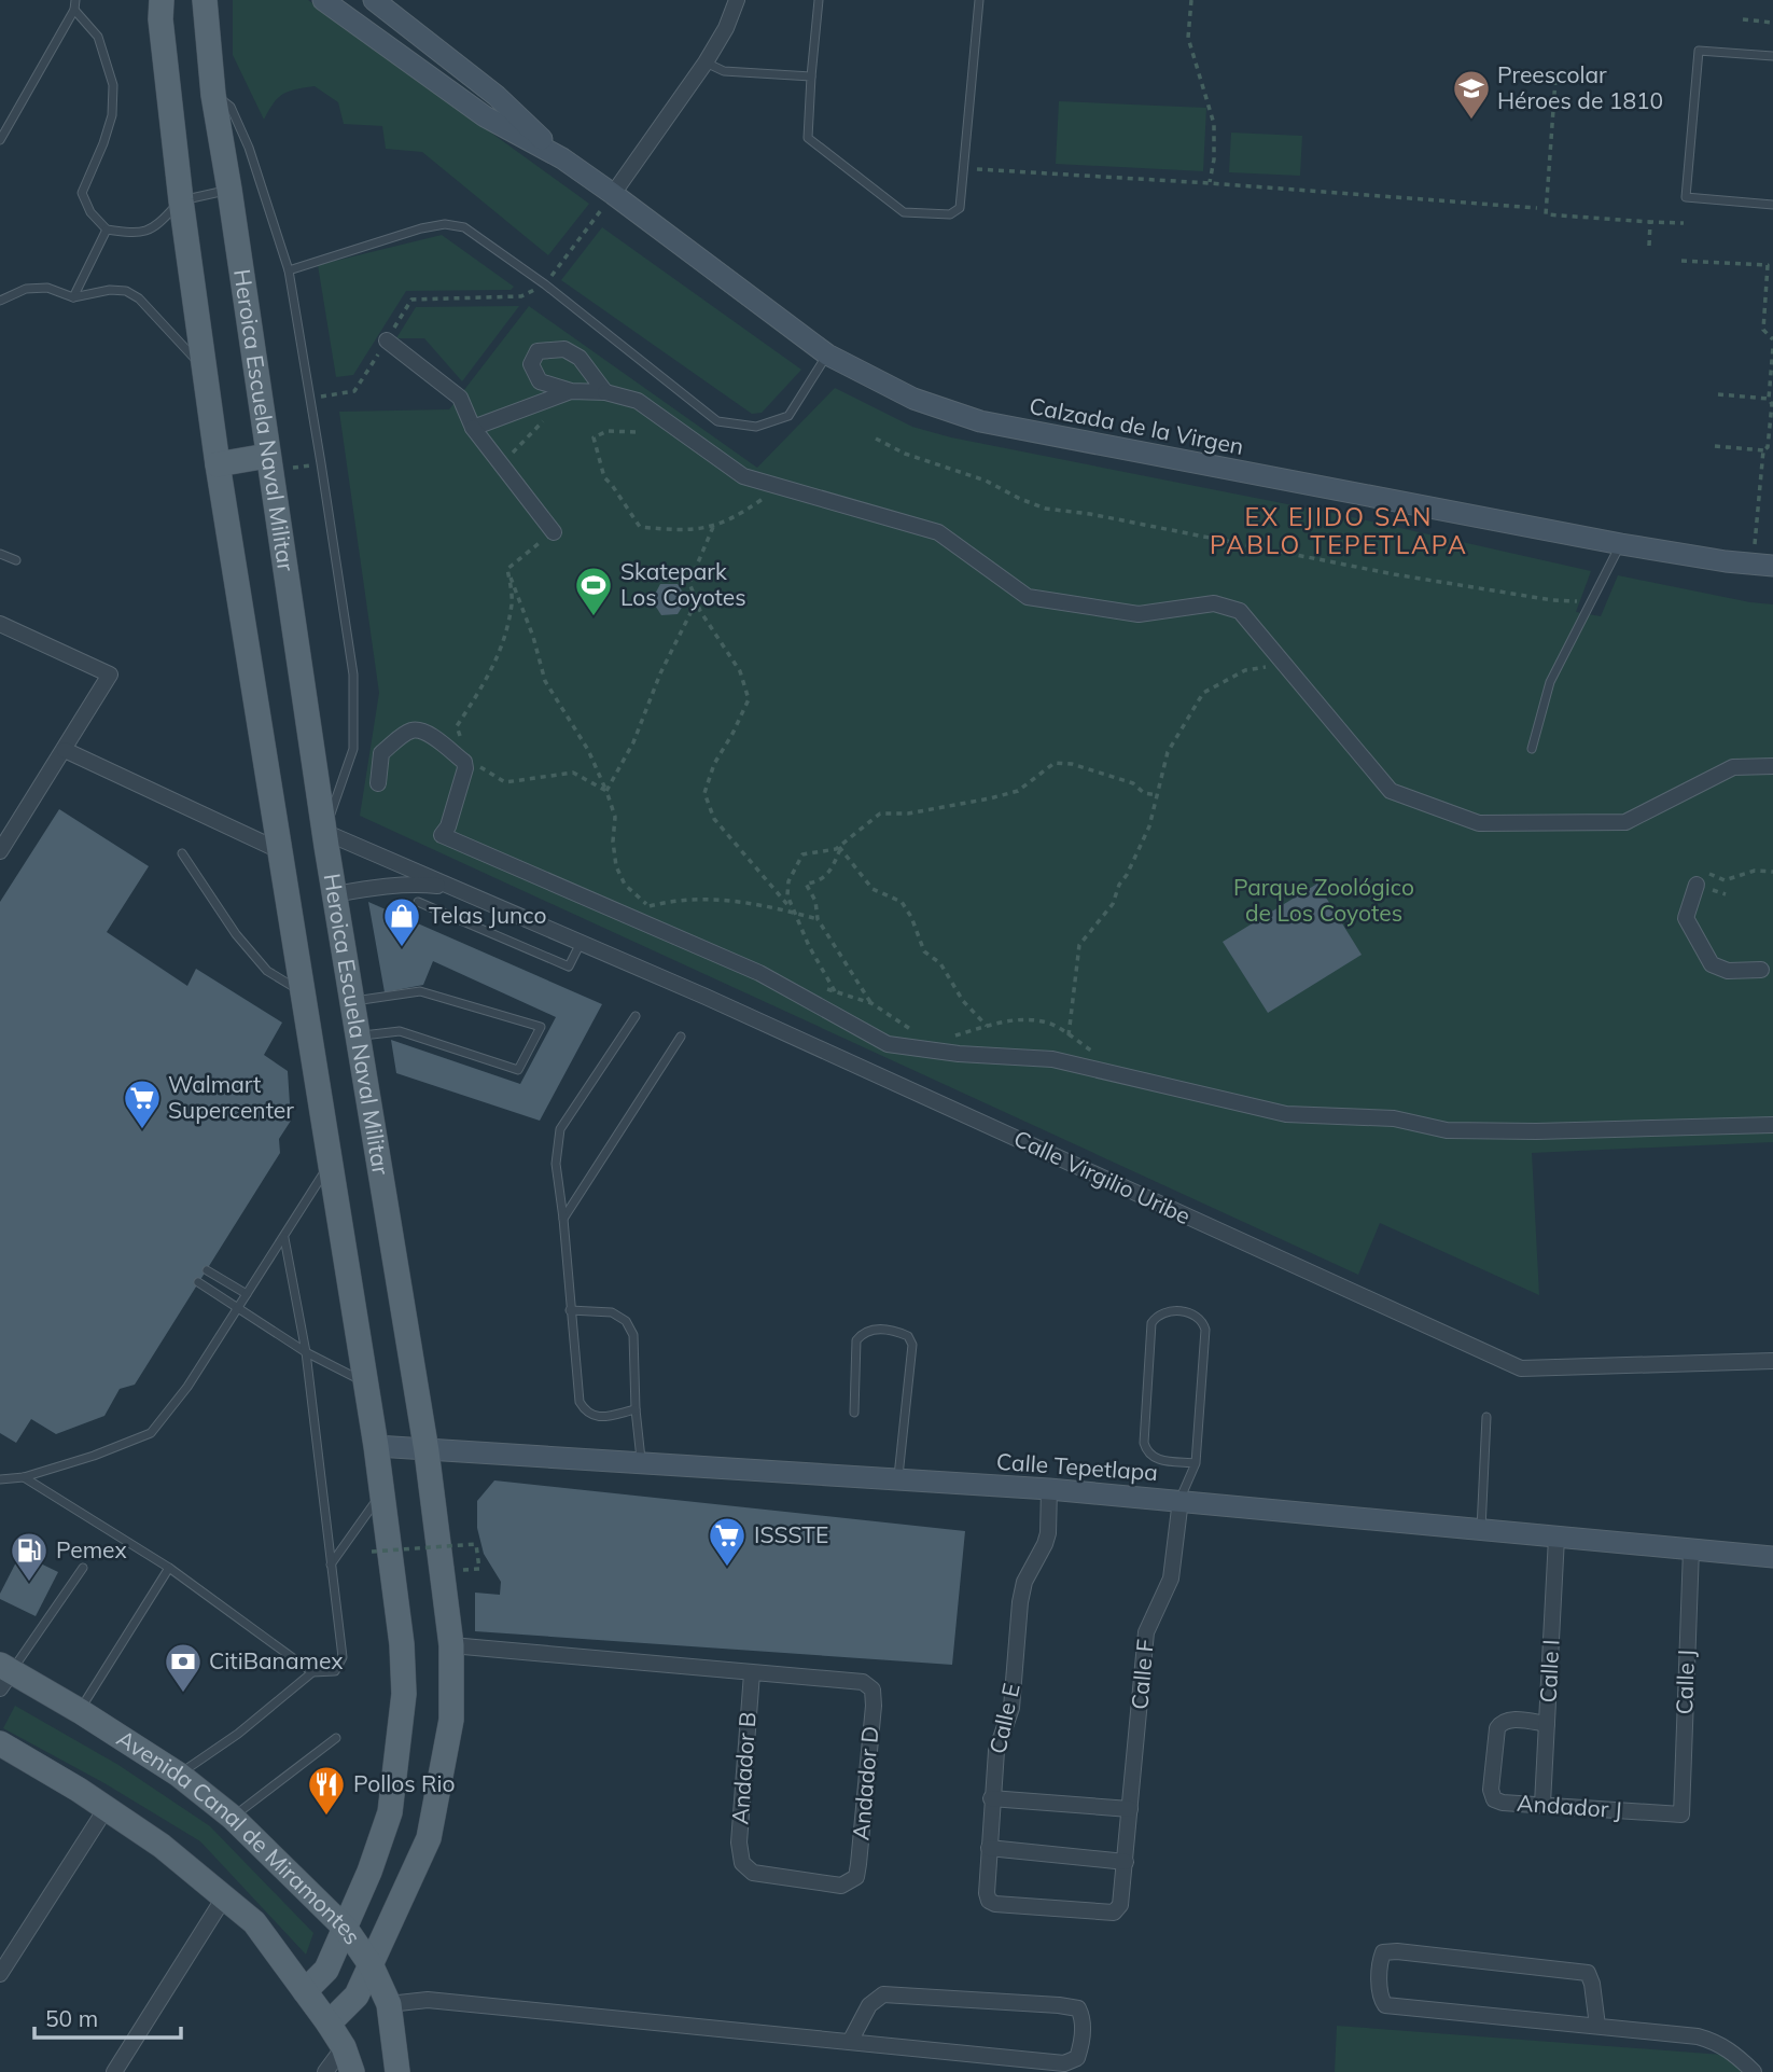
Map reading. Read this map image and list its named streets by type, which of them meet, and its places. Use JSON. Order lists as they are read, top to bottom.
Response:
{
  "streets": {
    "main road": [
      "Heroica Escuela Naval Militar",
      "Calzada de la Virgen",
      "Calle Tepetlapa",
      "Avenida Canal de Miramontes"
    ],
    "street": [
      "Calle Virgilio Uribe",
      "Calle I",
      "Calle F",
      "Calle J",
      "Calle E",
      "Andador B",
      "Andador D",
      "Andador J"
    ]
  },
  "crossings": [
    ["Heroica Escuela Naval Militar", "Calle Virgilio Uribe"],
    ["Heroica Escuela Naval Militar", "Calle Tepetlapa"],
    ["Heroica Escuela Naval Militar", "Avenida Canal de Miramontes"],
    ["Calle Tepetlapa", "Calle I"],
    ["Calle Tepetlapa", "Calle F"],
    ["Calle Tepetlapa", "Calle J"],
    ["Calle Tepetlapa", "Calle E"],
    ["Calle I", "Andador J"],
    ["Calle F", "Calle E"],
    ["Calle J", "Andador J"],
    ["Andador B", "Andador D"]
  ],
  "districts": ["EX EJIDO SAN PABLO TEPETLAPA"],
  "parks": ["Parque Zoológico de Los Coyotes"],
  "places": {
    "school or university": ["Preescolar Héroes de 1810"],
    "sports": ["Skatepark Los Coyotes"],
    "shop": ["Telas Junco"],
    "supermarket": ["Walmart Supercenter", "ISSSTE"],
    "fuel station": ["Pemex"],
    "bank": ["CitiBanamex"],
    "restaurant": ["Pollos Rio"]
  },
  "scale_bar": "50 m"
}
